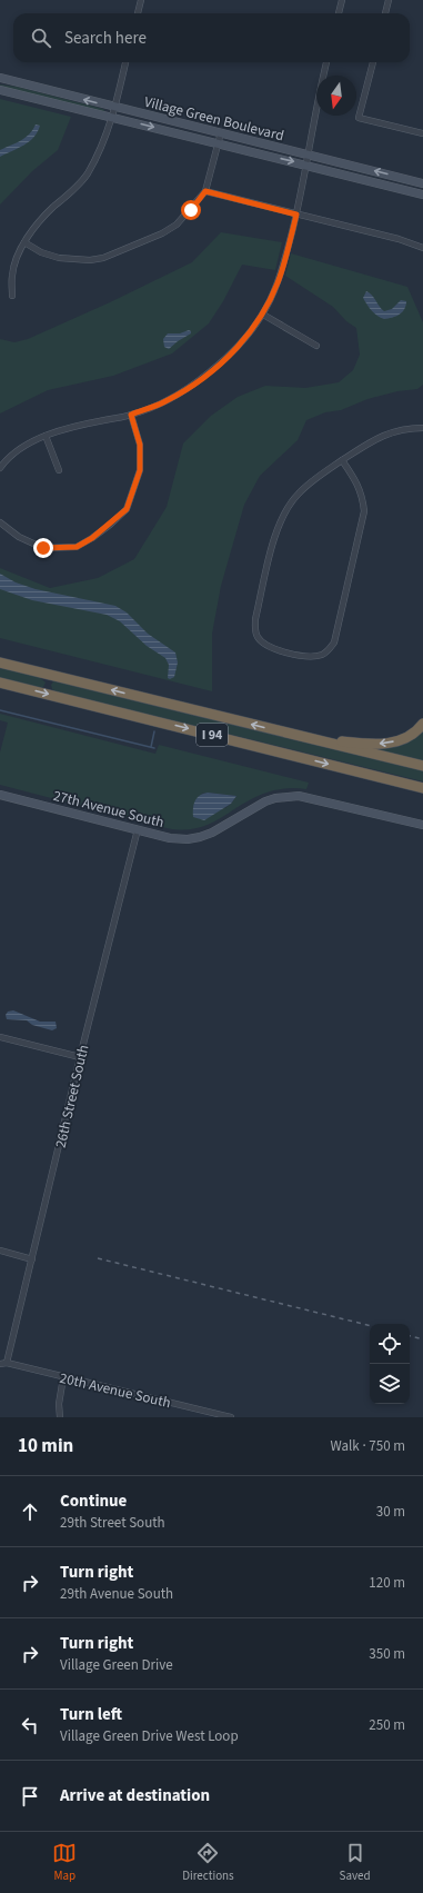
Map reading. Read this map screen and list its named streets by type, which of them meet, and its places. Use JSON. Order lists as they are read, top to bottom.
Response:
{
  "streets": {
    "highway": ["I 94"],
    "street": [
      "Village Green Boulevard",
      "27th Avenue South",
      "26th Street South",
      "20th Avenue South"
    ]
  },
  "crossings": [
    ["27th Avenue South", "26th Street South"],
    ["26th Street South", "20th Avenue South"]
  ],
  "north": "bottom",
  "page": {
    "search": "Search here",
    "heading": ["10 min", "Walk · 750 m"],
    "list": [
      ["Continue", "29th Street South", "30 m"],
      ["Turn right", "29th Avenue South", "120 m"],
      ["Turn right", "Village Green Drive", "350 m"],
      ["Turn left", "Village Green Drive West Loop", "250 m"],
      "Arrive at destination"
    ],
    "nav": ["Map", "Directions", "Saved"]
  }
}
